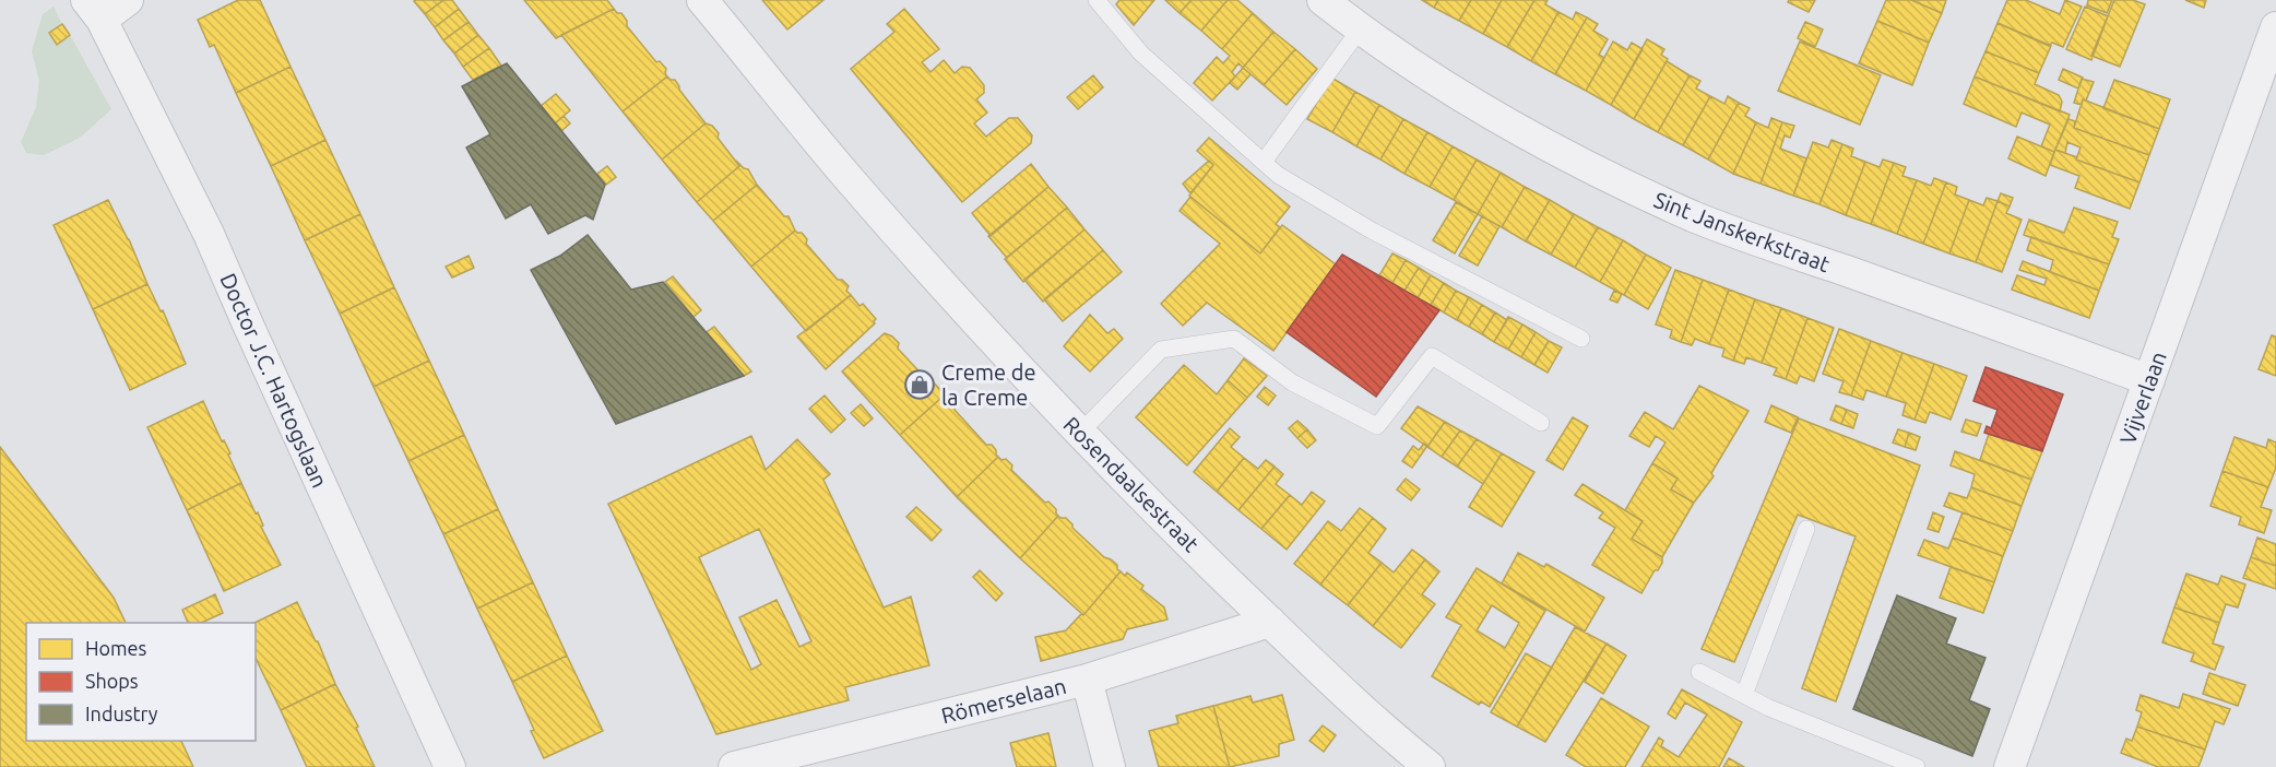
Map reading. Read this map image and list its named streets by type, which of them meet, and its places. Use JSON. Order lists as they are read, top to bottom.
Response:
{
  "streets": {
    "street": [
      "Sint Janskerkstraat",
      "Doctor J.C. Hartogslaan",
      "Vijverlaan",
      "Rosendaalsestraat",
      "Römerselaan"
    ]
  },
  "crossings": [
    ["Sint Janskerkstraat", "Vijverlaan"],
    ["Rosendaalsestraat", "Römerselaan"]
  ],
  "places": {
    "shop": ["Creme de la Creme"]
  },
  "legend": ["Homes", "Shops", "Industry"]
}
